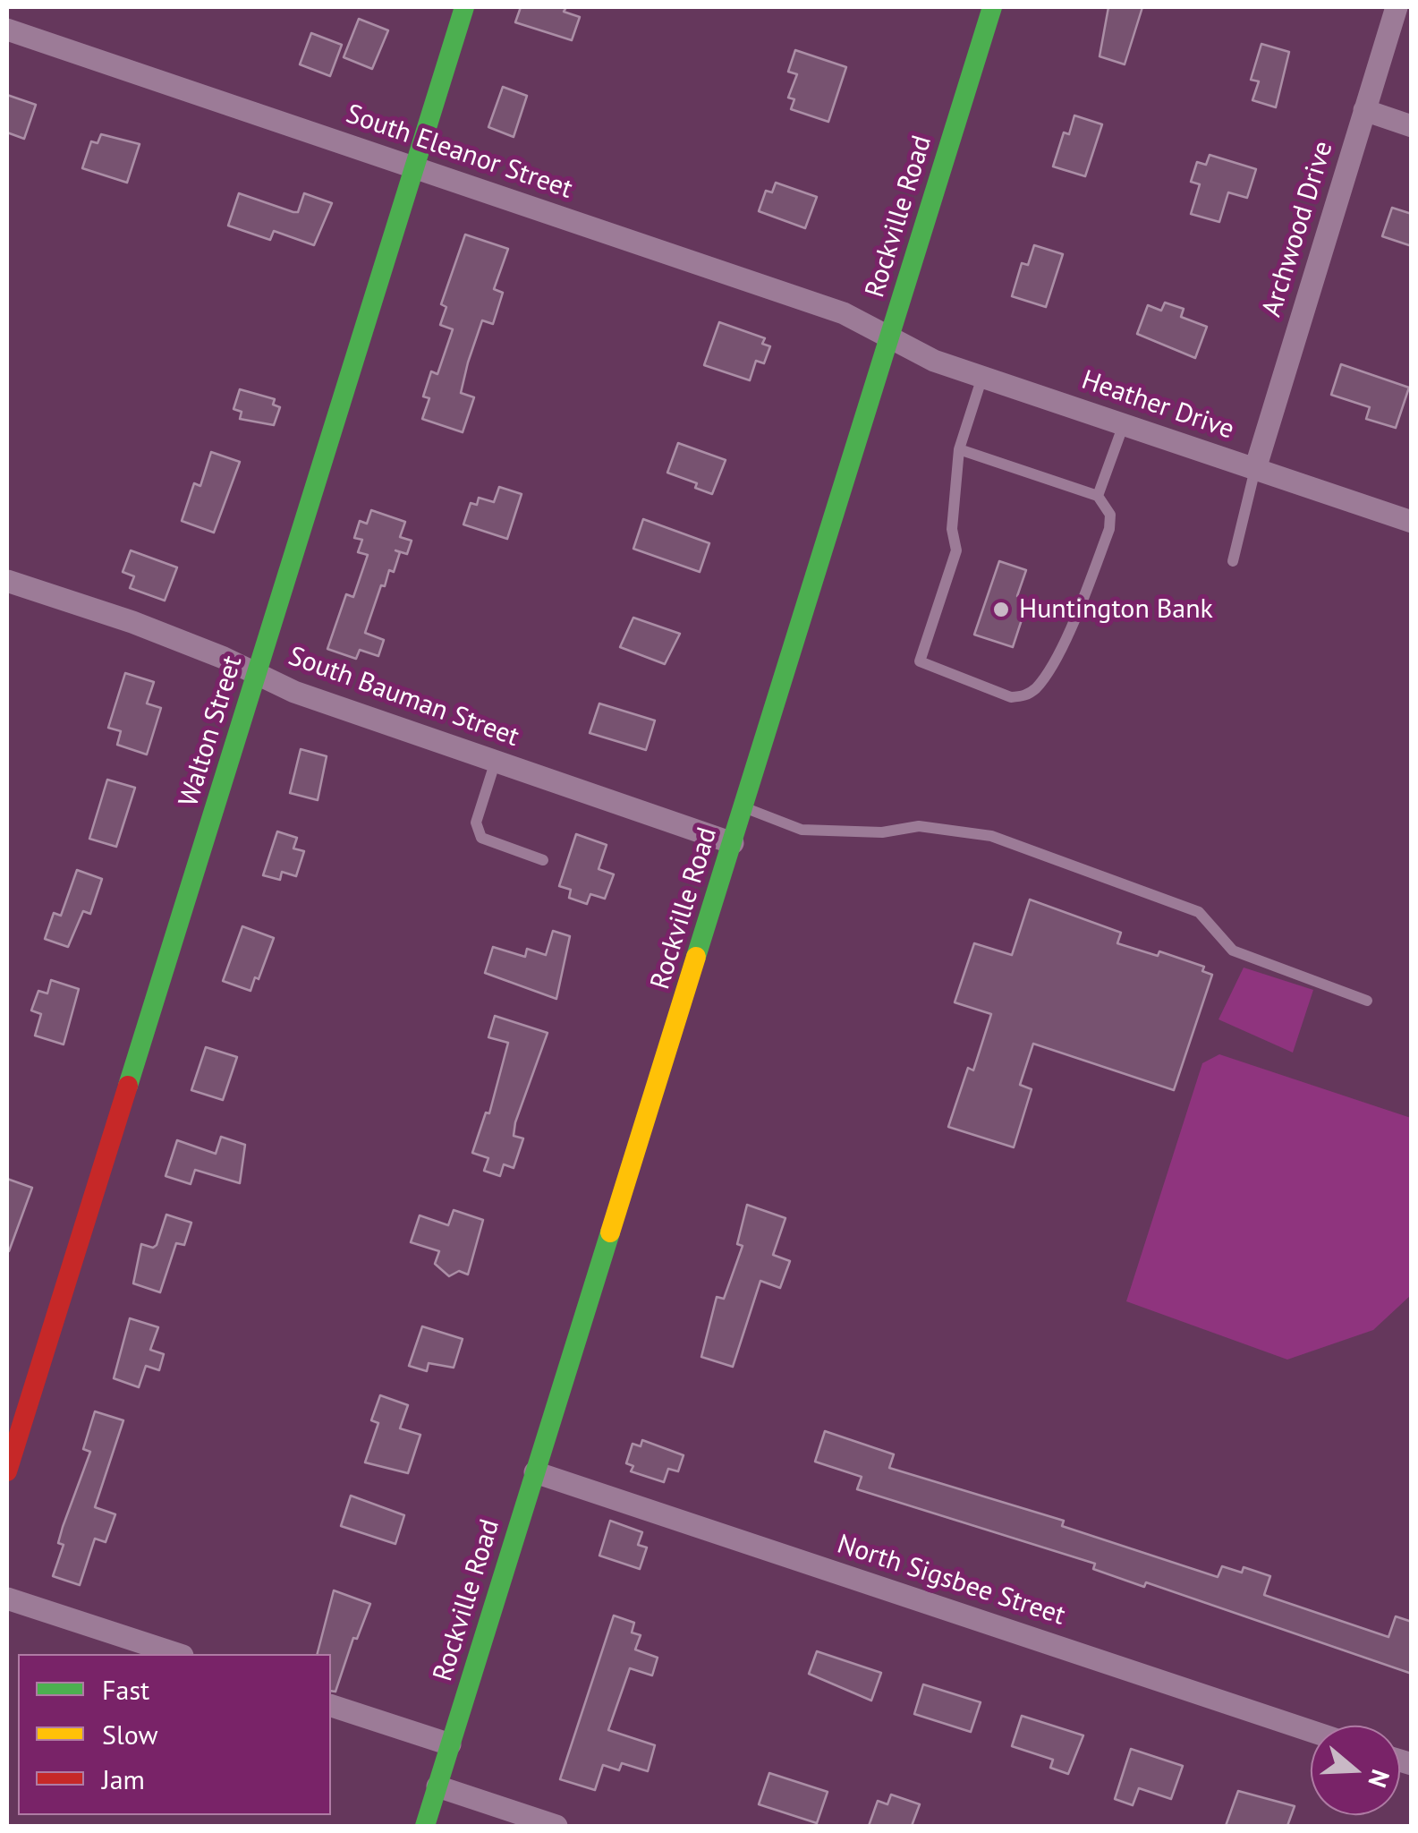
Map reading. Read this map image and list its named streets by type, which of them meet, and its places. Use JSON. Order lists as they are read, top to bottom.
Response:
{
  "streets": {
    "main road": ["Rockville Road", "Walton Street"],
    "street": [
      "South Eleanor Street",
      "Archwood Drive",
      "Heather Drive",
      "South Bauman Street",
      "North Sigsbee Street"
    ]
  },
  "crossings": [
    ["South Eleanor Street", "Rockville Road"],
    ["South Eleanor Street", "Heather Drive"],
    ["South Eleanor Street", "Walton Street"],
    ["Rockville Road", "Heather Drive"],
    ["Rockville Road", "South Bauman Street"],
    ["Rockville Road", "North Sigsbee Street"],
    ["Archwood Drive", "Heather Drive"],
    ["South Bauman Street", "Walton Street"]
  ],
  "places": ["Huntington Bank"],
  "legend": ["Fast", "Slow", "Jam"],
  "north": "right"
}
